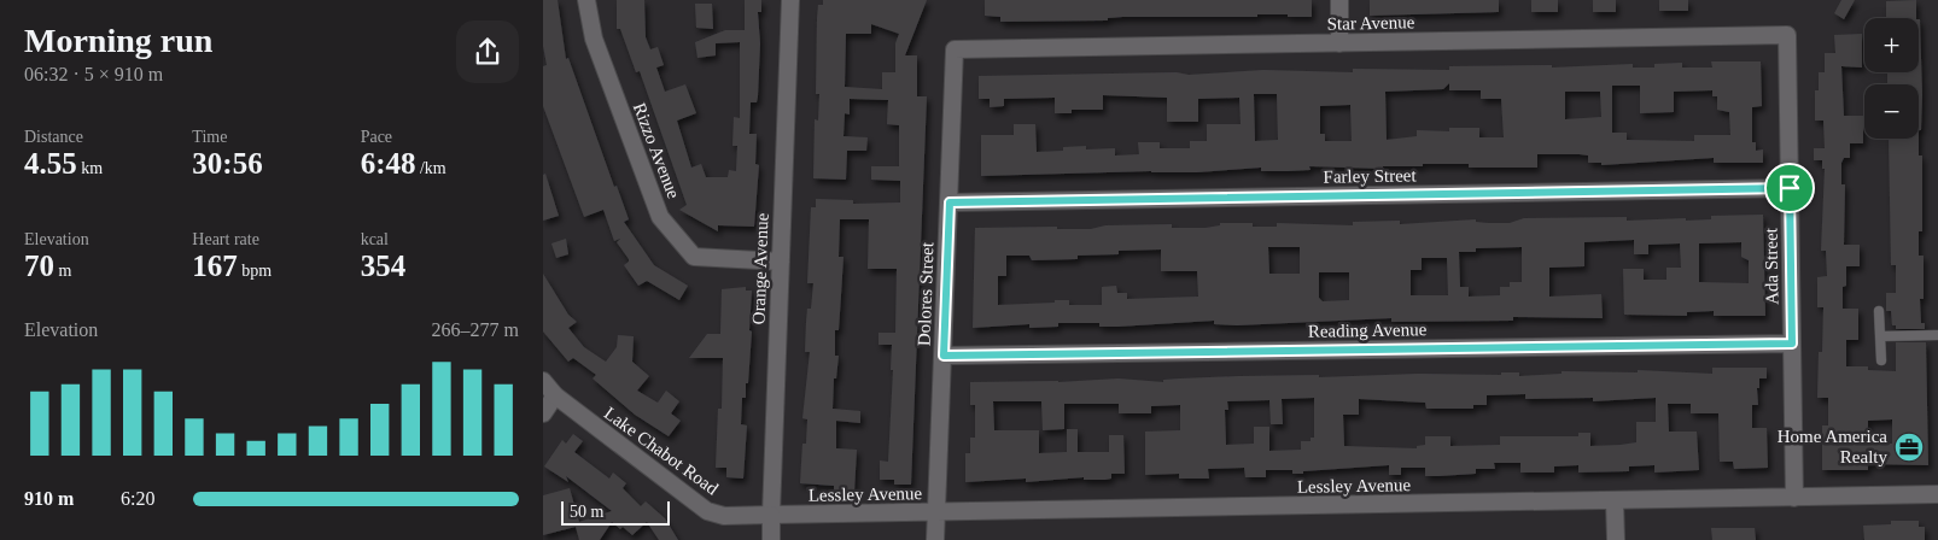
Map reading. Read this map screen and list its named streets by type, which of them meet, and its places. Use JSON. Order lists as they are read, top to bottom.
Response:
{
  "streets": {
    "street": [
      "Star Avenue",
      "Rizzo Avenue",
      "Farley Street",
      "Ada Street",
      "Orange Avenue",
      "Dolores Street",
      "Reading Avenue",
      "Lake Chabot Road",
      "Lessley Avenue"
    ]
  },
  "crossings": [
    ["Star Avenue", "Ada Street"],
    ["Star Avenue", "Dolores Street"],
    ["Rizzo Avenue", "Orange Avenue"],
    ["Farley Street", "Ada Street"],
    ["Farley Street", "Dolores Street"],
    ["Ada Street", "Reading Avenue"],
    ["Ada Street", "Lessley Avenue"],
    ["Orange Avenue", "Lake Chabot Road"],
    ["Orange Avenue", "Lessley Avenue"],
    ["Dolores Street", "Reading Avenue"],
    ["Dolores Street", "Lessley Avenue"],
    ["Lake Chabot Road", "Lessley Avenue"]
  ],
  "places": {
    "office": ["Home America Realty"]
  },
  "scale_bar": "50 m",
  "page": {
    "heading": ["Morning run", "06:32 · 5 × 910 m"],
    "map_buttons": ["+", "−"],
    "stats": [
      ["Distance", "4.55 km"],
      ["Time", "30:56"],
      ["Pace", "6:48 /km"],
      ["Elevation", "70 m"],
      ["Heart rate", "167 bpm"],
      ["kcal", "354"]
    ],
    "chart": ["Elevation", "266–277 m"],
    "list": [
      {
        "name": "910 m",
        "note": "6:20"
      }
    ],
    "scale": "50 m"
  }
}
